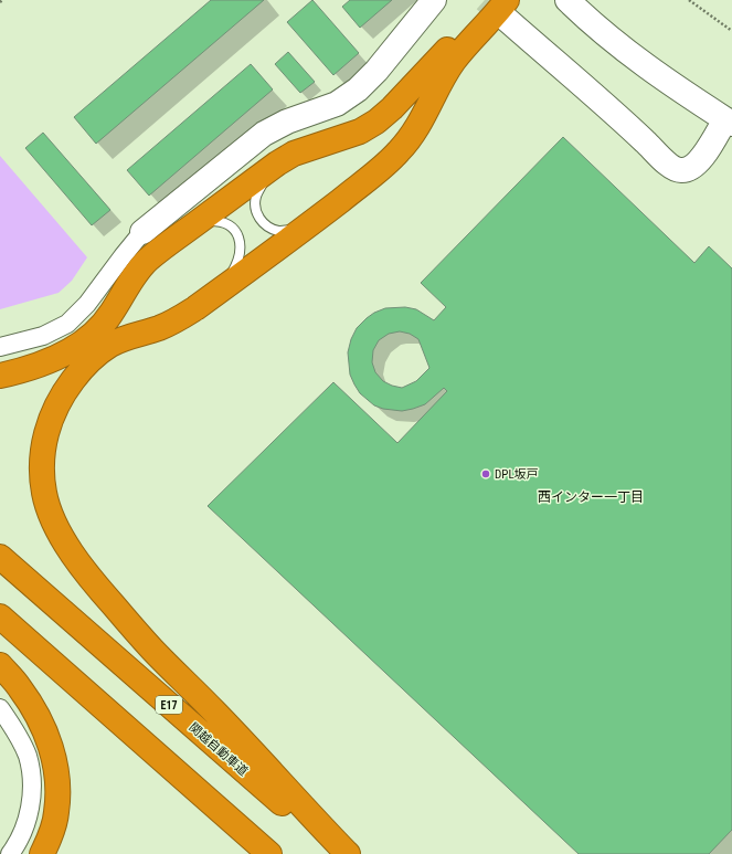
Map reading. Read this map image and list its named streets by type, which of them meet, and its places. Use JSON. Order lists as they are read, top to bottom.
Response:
{
  "streets": {
    "highway": ["E17", "関越自動車道"]
  },
  "districts": ["西インター一丁目"],
  "places": ["DPL坂戸"]
}
